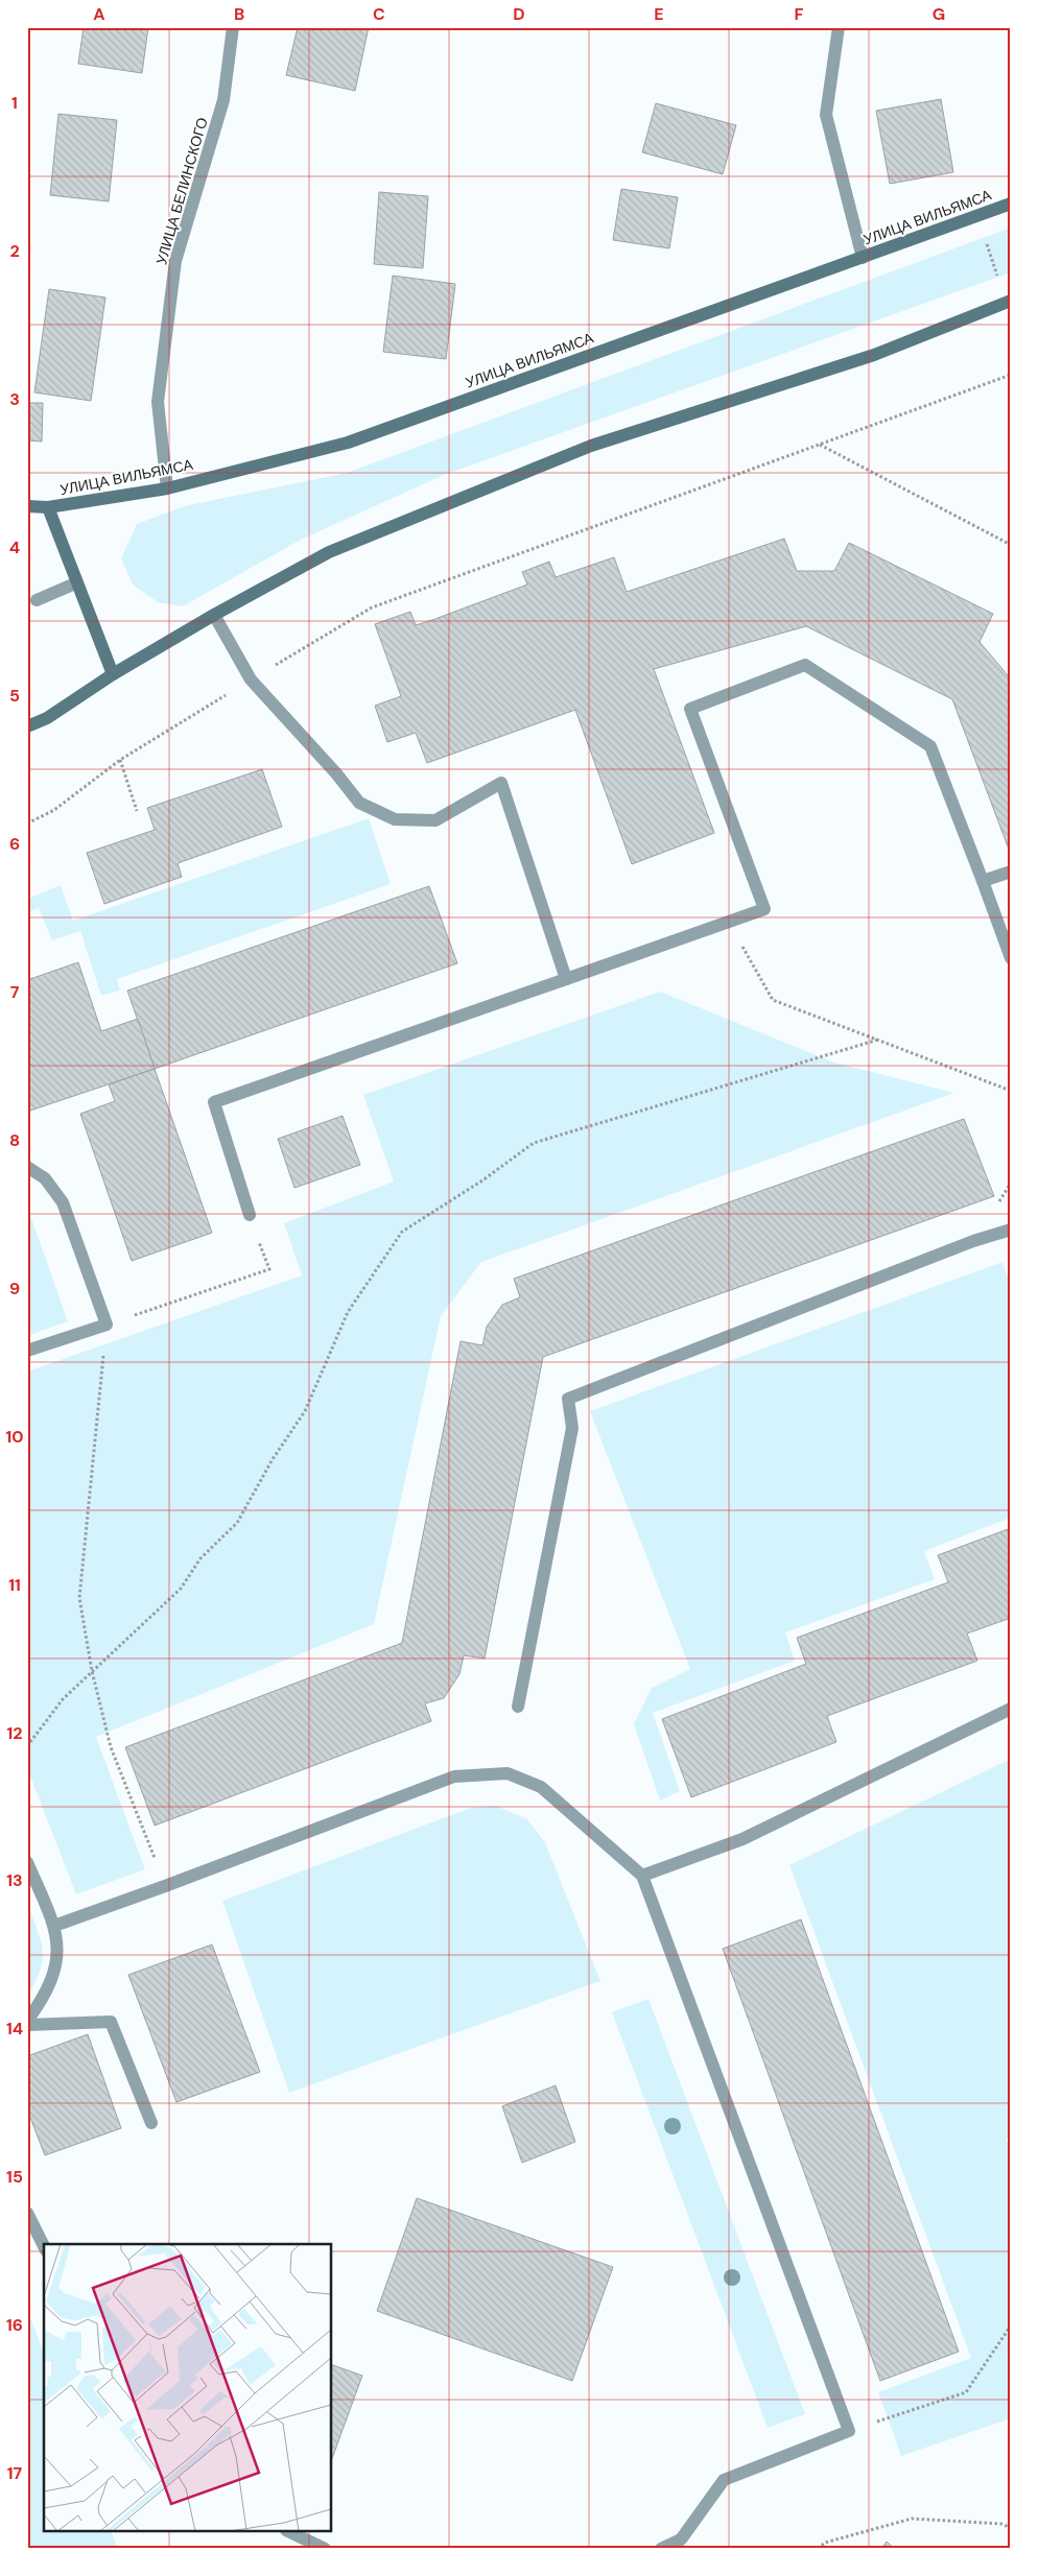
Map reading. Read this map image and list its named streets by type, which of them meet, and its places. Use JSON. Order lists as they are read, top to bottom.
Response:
{
  "streets": {
    "street": ["УЛИЦА БЕЛИНСКОГО", "УЛИЦА ВИЛЬЯМСА"]
  },
  "crossings": [
    ["УЛИЦА БЕЛИНСКОГО", "УЛИЦА ВИЛЬЯМСА"]
  ],
  "grid": {
    "columns": [
      "A",
      "B",
      "C",
      "D",
      "E",
      "F",
      "G"
    ],
    "rows": [
      "1",
      "2",
      "3",
      "4",
      "5",
      "6",
      "7",
      "8",
      "9",
      "10",
      "11",
      "12",
      "13",
      "14",
      "15",
      "16",
      "17"
    ]
  }
}
